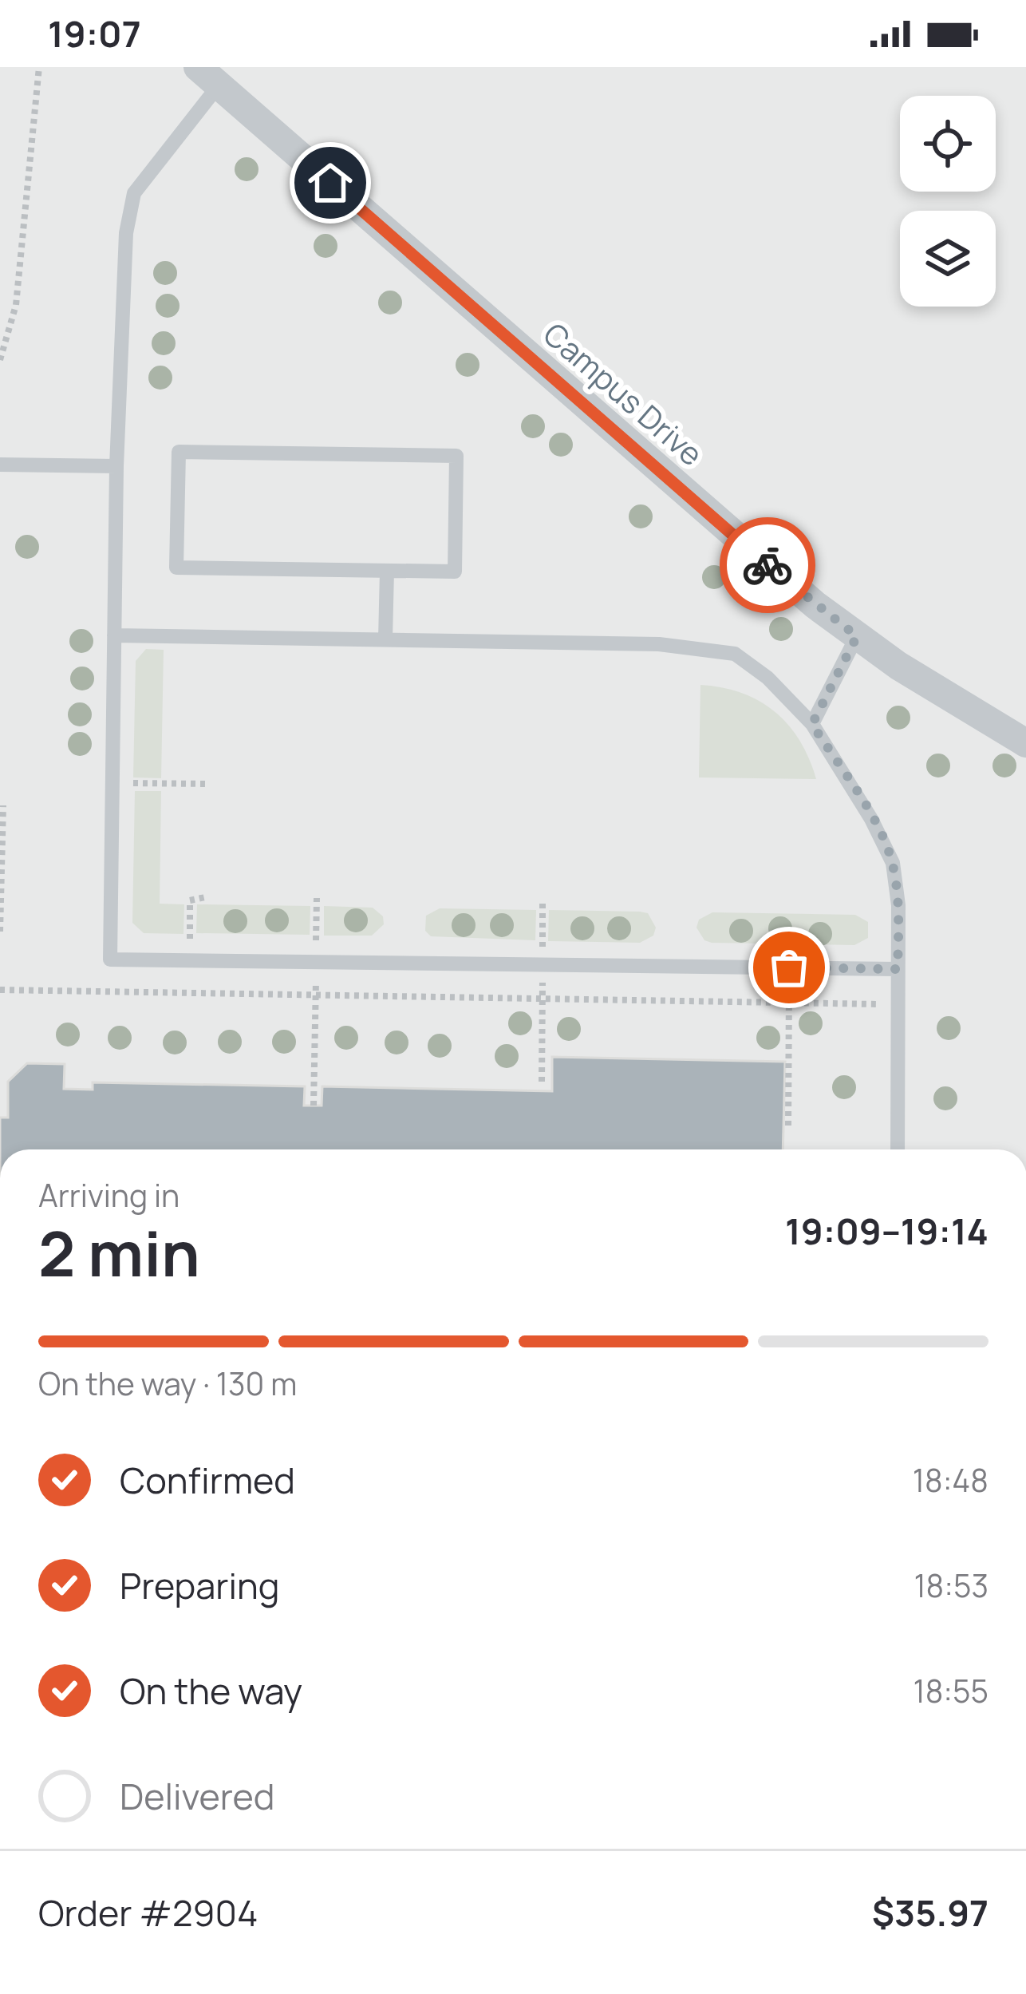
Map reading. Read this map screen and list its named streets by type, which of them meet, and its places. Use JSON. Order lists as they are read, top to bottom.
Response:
{
  "streets": {
    "street": ["Campus Drive"]
  },
  "page": {
    "status": "19:07",
    "heading": ["2 min", "Arriving in", "19:09–19:14"],
    "panel": ["Order #2904", "$35.97"],
    "bar": "On the way · 130 m",
    "list": [
      ["Confirmed", "18:48"],
      ["Preparing", "18:53"],
      ["On the way", "18:55"],
      "Delivered"
    ]
  }
}
